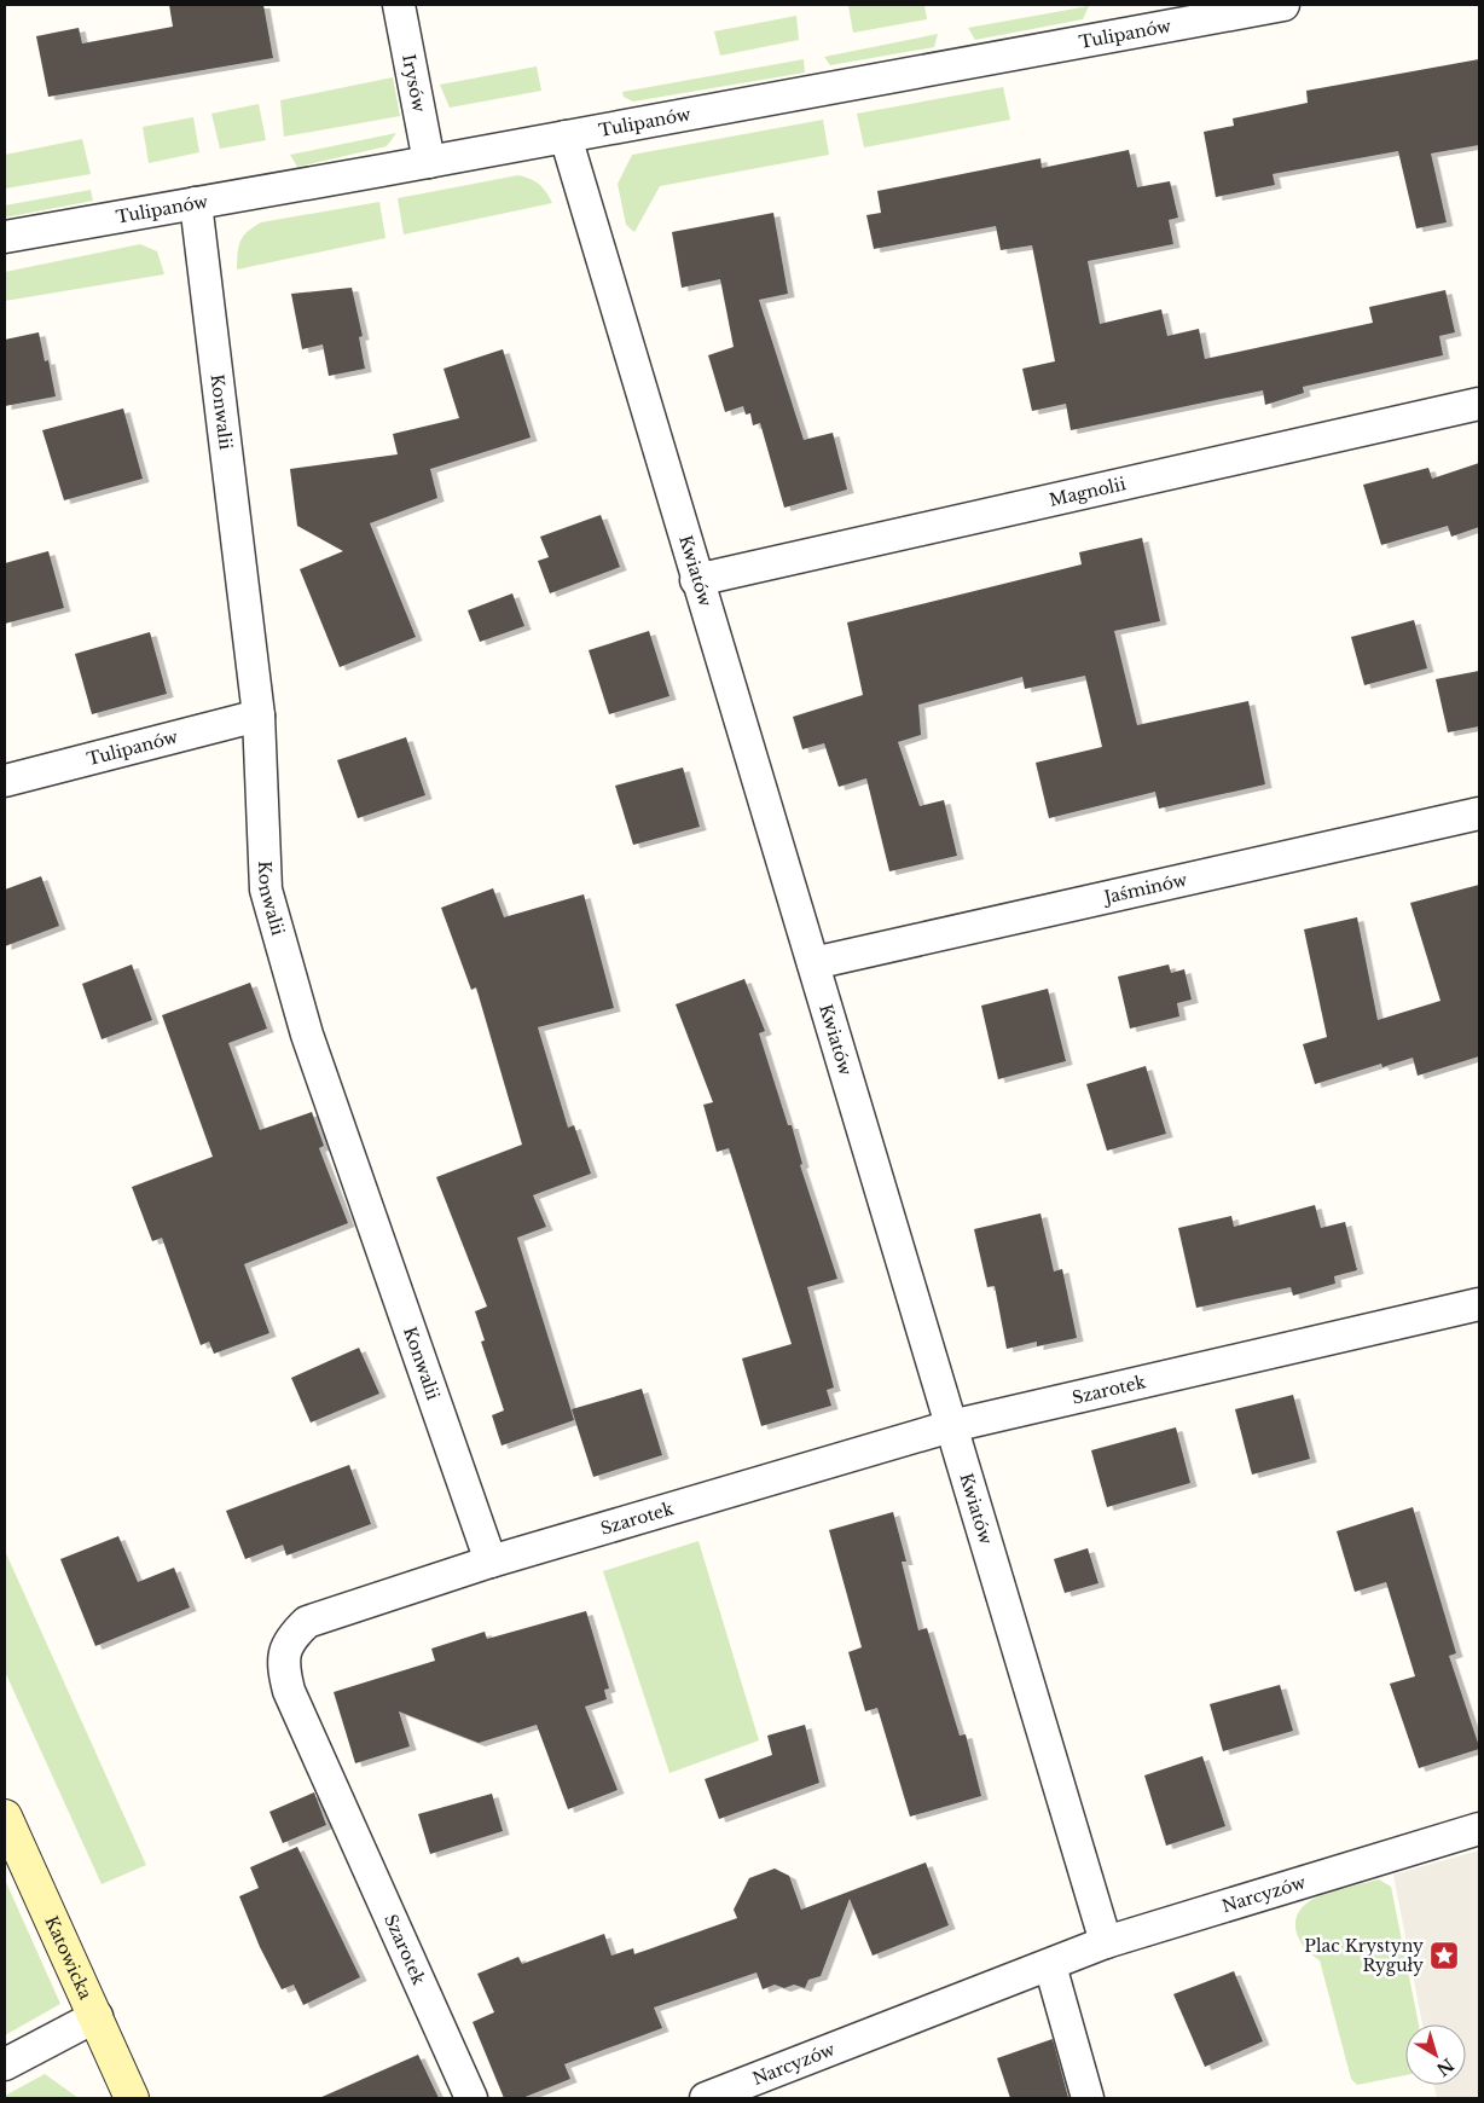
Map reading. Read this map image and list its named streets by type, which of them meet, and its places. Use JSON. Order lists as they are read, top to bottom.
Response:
{
  "streets": {
    "main road": ["Katowicka"],
    "street": [
      "Tulipanów",
      "Irysów",
      "Konwalii",
      "Magnolii",
      "Kwiatów",
      "Jaśminów",
      "Szarotek",
      "Narcyzów"
    ]
  },
  "crossings": [
    ["Tulipanów", "Irysów"],
    ["Tulipanów", "Konwalii"],
    ["Tulipanów", "Kwiatów"],
    ["Konwalii", "Szarotek"],
    ["Magnolii", "Kwiatów"],
    ["Kwiatów", "Jaśminów"],
    ["Kwiatów", "Szarotek"],
    ["Kwiatów", "Narcyzów"]
  ],
  "places": {
    "place": ["Plac Krystyny Ryguły"]
  },
  "north": "bottom right"
}
